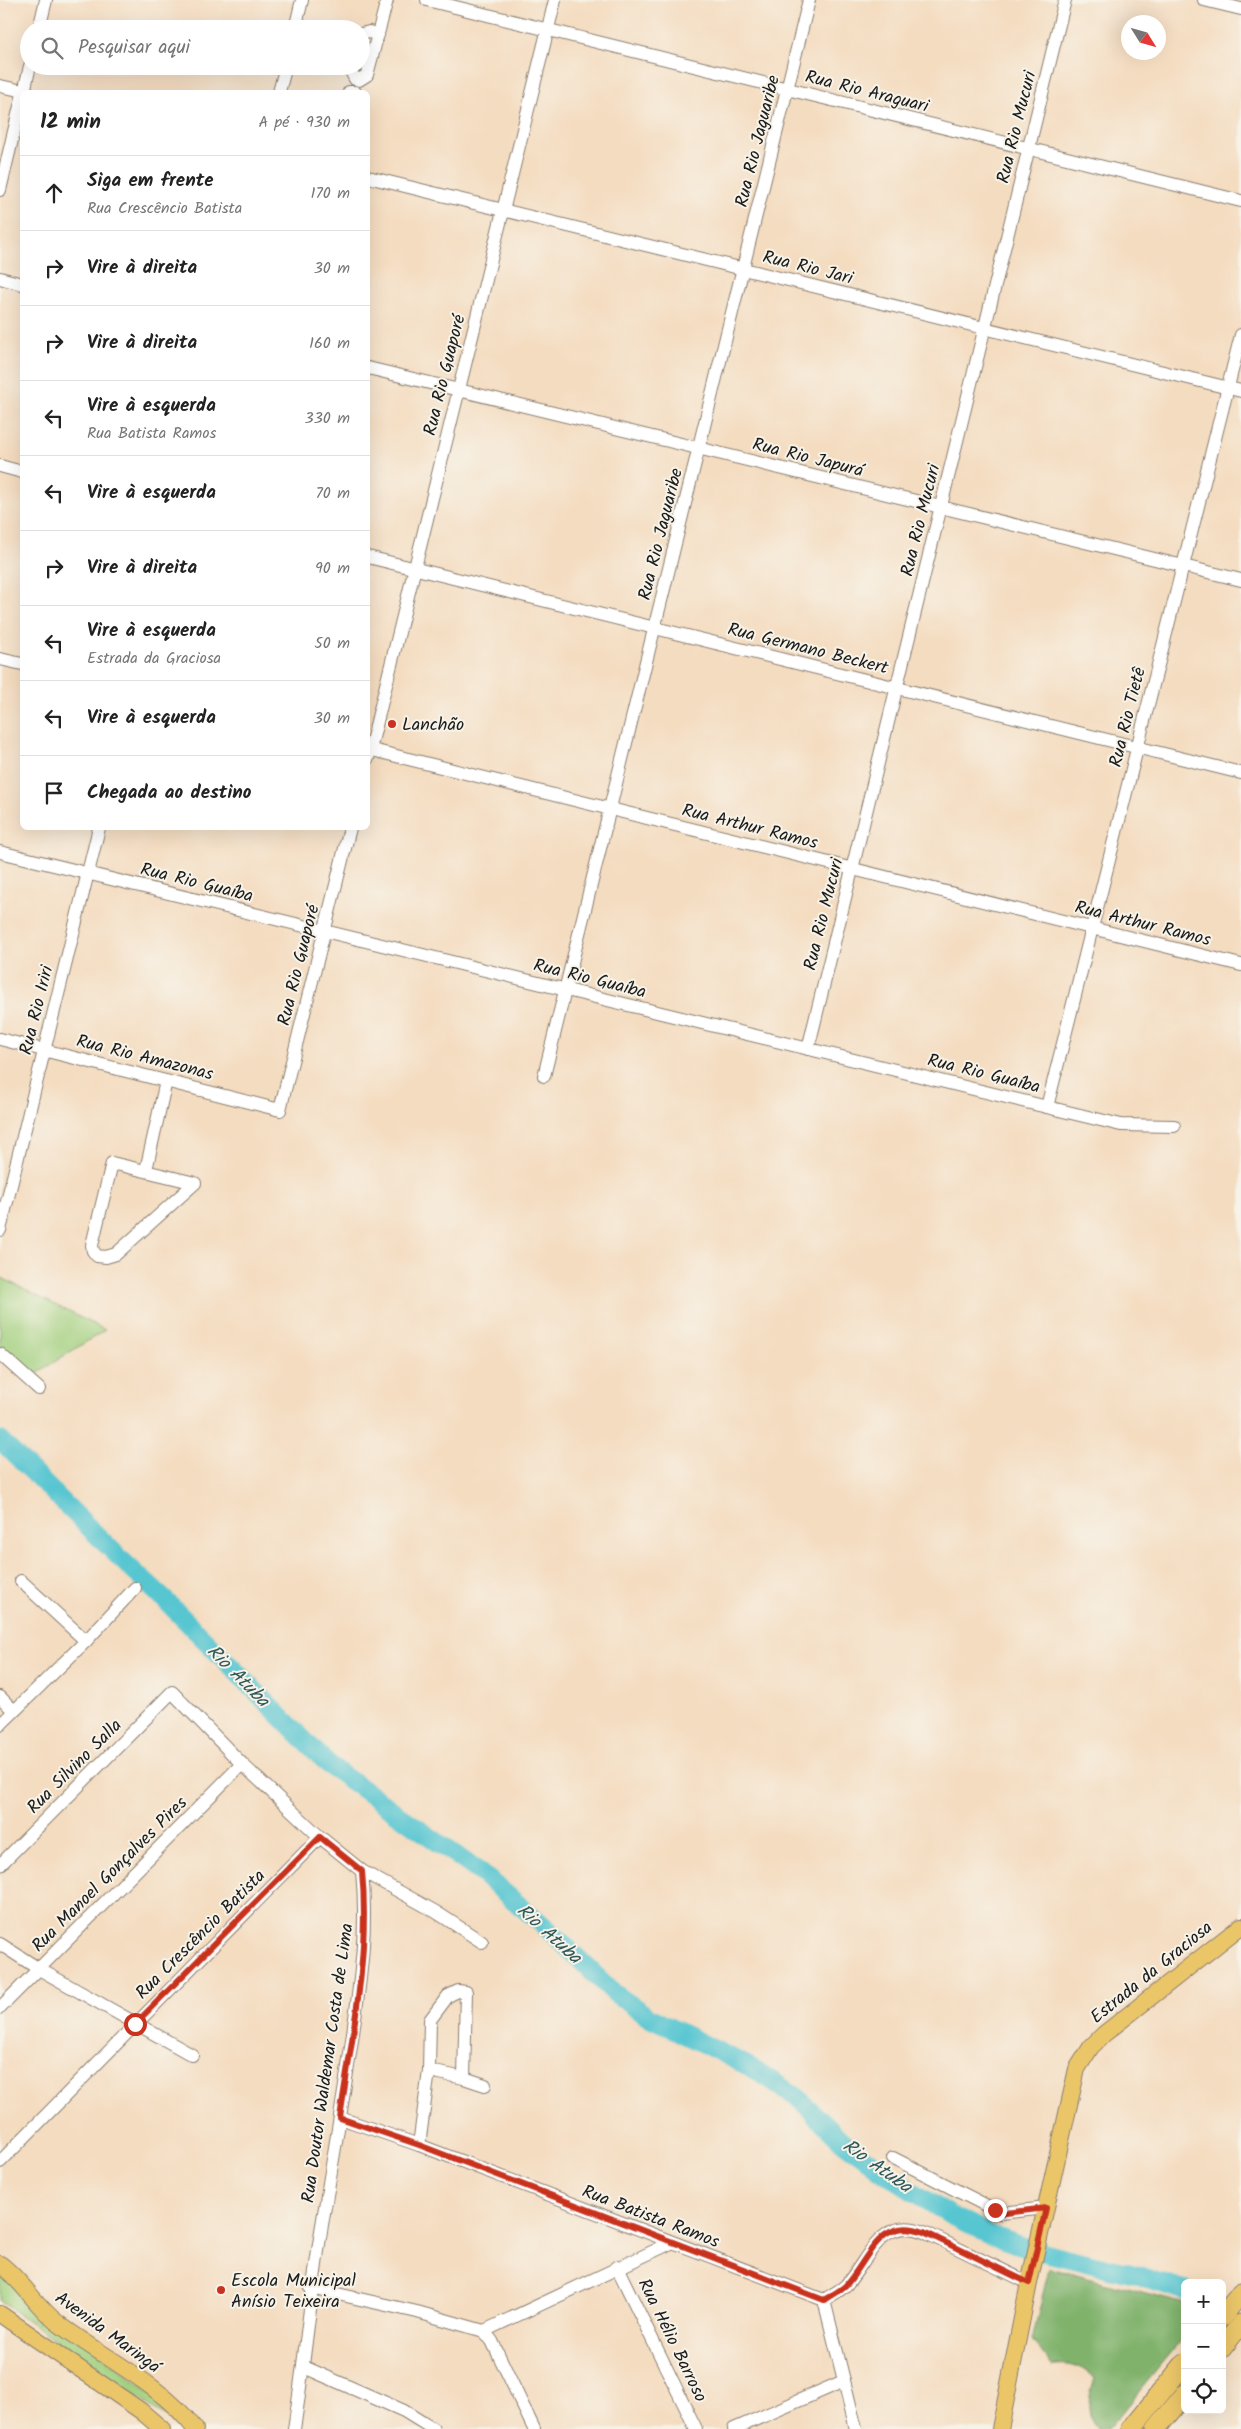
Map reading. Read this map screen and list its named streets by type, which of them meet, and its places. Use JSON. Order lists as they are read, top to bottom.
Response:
{
  "streets": {
    "main road": ["Estrada da Graciosa", "Avenida Maringá"],
    "street": [
      "Rua Rio Araguari",
      "Rua Rio Mucuri",
      "Rua Rio Jaguaribe",
      "Rua Rio Jari",
      "Rua Rio Guaporé",
      "Rua Rio Japurá",
      "Rua Germano Beckert",
      "Rua Rio Tietê",
      "Rua Arthur Ramos",
      "Rua Rio Guaíba",
      "Rua Rio Iriri",
      "Rua Rio Amazonas",
      "Rua Silvino Salla",
      "Rua Manoel Gonçalves Pires",
      "Rua Crescêncio Batista",
      "Rua Doutor Waldemar Costa de Lima",
      "Rua Batista Ramos",
      "Rua Hélio Barroso"
    ]
  },
  "crossings": [
    ["Rua Rio Araguari", "Rua Rio Mucuri"],
    ["Rua Rio Araguari", "Rua Rio Jaguaribe"],
    ["Rua Rio Araguari", "Rua Rio Guaporé"],
    ["Rua Rio Mucuri", "Rua Rio Jari"],
    ["Rua Rio Mucuri", "Rua Rio Japurá"],
    ["Rua Rio Mucuri", "Rua Germano Beckert"],
    ["Rua Rio Mucuri", "Rua Arthur Ramos"],
    ["Rua Rio Mucuri", "Rua Rio Guaíba"],
    ["Rua Rio Jaguaribe", "Rua Rio Jari"],
    ["Rua Rio Jaguaribe", "Rua Rio Japurá"],
    ["Rua Rio Jaguaribe", "Rua Germano Beckert"],
    ["Rua Rio Jaguaribe", "Rua Arthur Ramos"],
    ["Rua Rio Jaguaribe", "Rua Rio Guaíba"],
    ["Rua Rio Jari", "Rua Rio Guaporé"],
    ["Rua Rio Jari", "Rua Rio Tietê"],
    ["Rua Rio Guaporé", "Rua Rio Japurá"],
    ["Rua Rio Guaporé", "Rua Germano Beckert"],
    ["Rua Rio Guaporé", "Rua Rio Guaíba"],
    ["Rua Rio Guaporé", "Rua Rio Amazonas"],
    ["Rua Rio Japurá", "Rua Rio Tietê"],
    ["Rua Germano Beckert", "Rua Rio Tietê"],
    ["Rua Rio Tietê", "Rua Arthur Ramos"],
    ["Rua Rio Tietê", "Rua Rio Guaíba"],
    ["Rua Rio Guaíba", "Rua Rio Iriri"],
    ["Rua Rio Iriri", "Rua Rio Amazonas"],
    ["Rua Silvino Salla", "Rua Manoel Gonçalves Pires"],
    ["Rua Doutor Waldemar Costa de Lima", "Rua Batista Ramos"]
  ],
  "water": ["Rio Atuba"],
  "places": ["Lanchão", "Escola Municipal Anísio Teixeira"],
  "north": "bottom right",
  "page": {
    "search": "Pesquisar aqui",
    "heading": ["12 min", "A pé · 930 m"],
    "list": [
      ["Siga em frente", "Rua Crescêncio Batista", "170 m"],
      ["Vire à direita", "30 m"],
      ["Vire à direita", "160 m"],
      ["Vire à esquerda", "Rua Batista Ramos", "330 m"],
      ["Vire à esquerda", "70 m"],
      ["Vire à direita", "90 m"],
      ["Vire à esquerda", "Estrada da Graciosa", "50 m"],
      ["Vire à esquerda", "30 m"],
      "Chegada ao destino"
    ],
    "map_buttons": ["+", "−"]
  }
}
